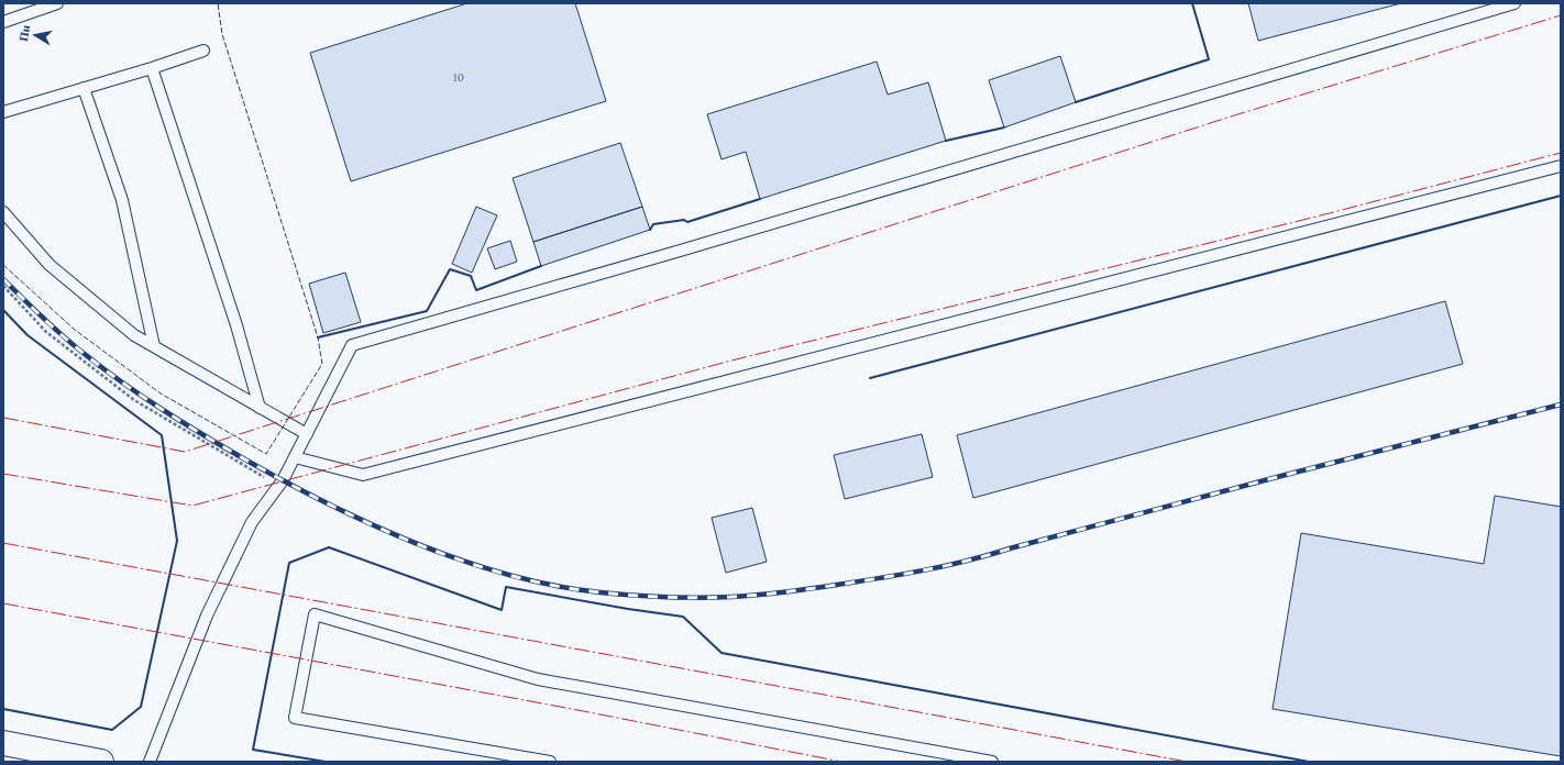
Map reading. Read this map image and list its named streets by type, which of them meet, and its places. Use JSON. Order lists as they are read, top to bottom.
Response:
{
  "house_numbers": ["10"],
  "north": "left"
}
